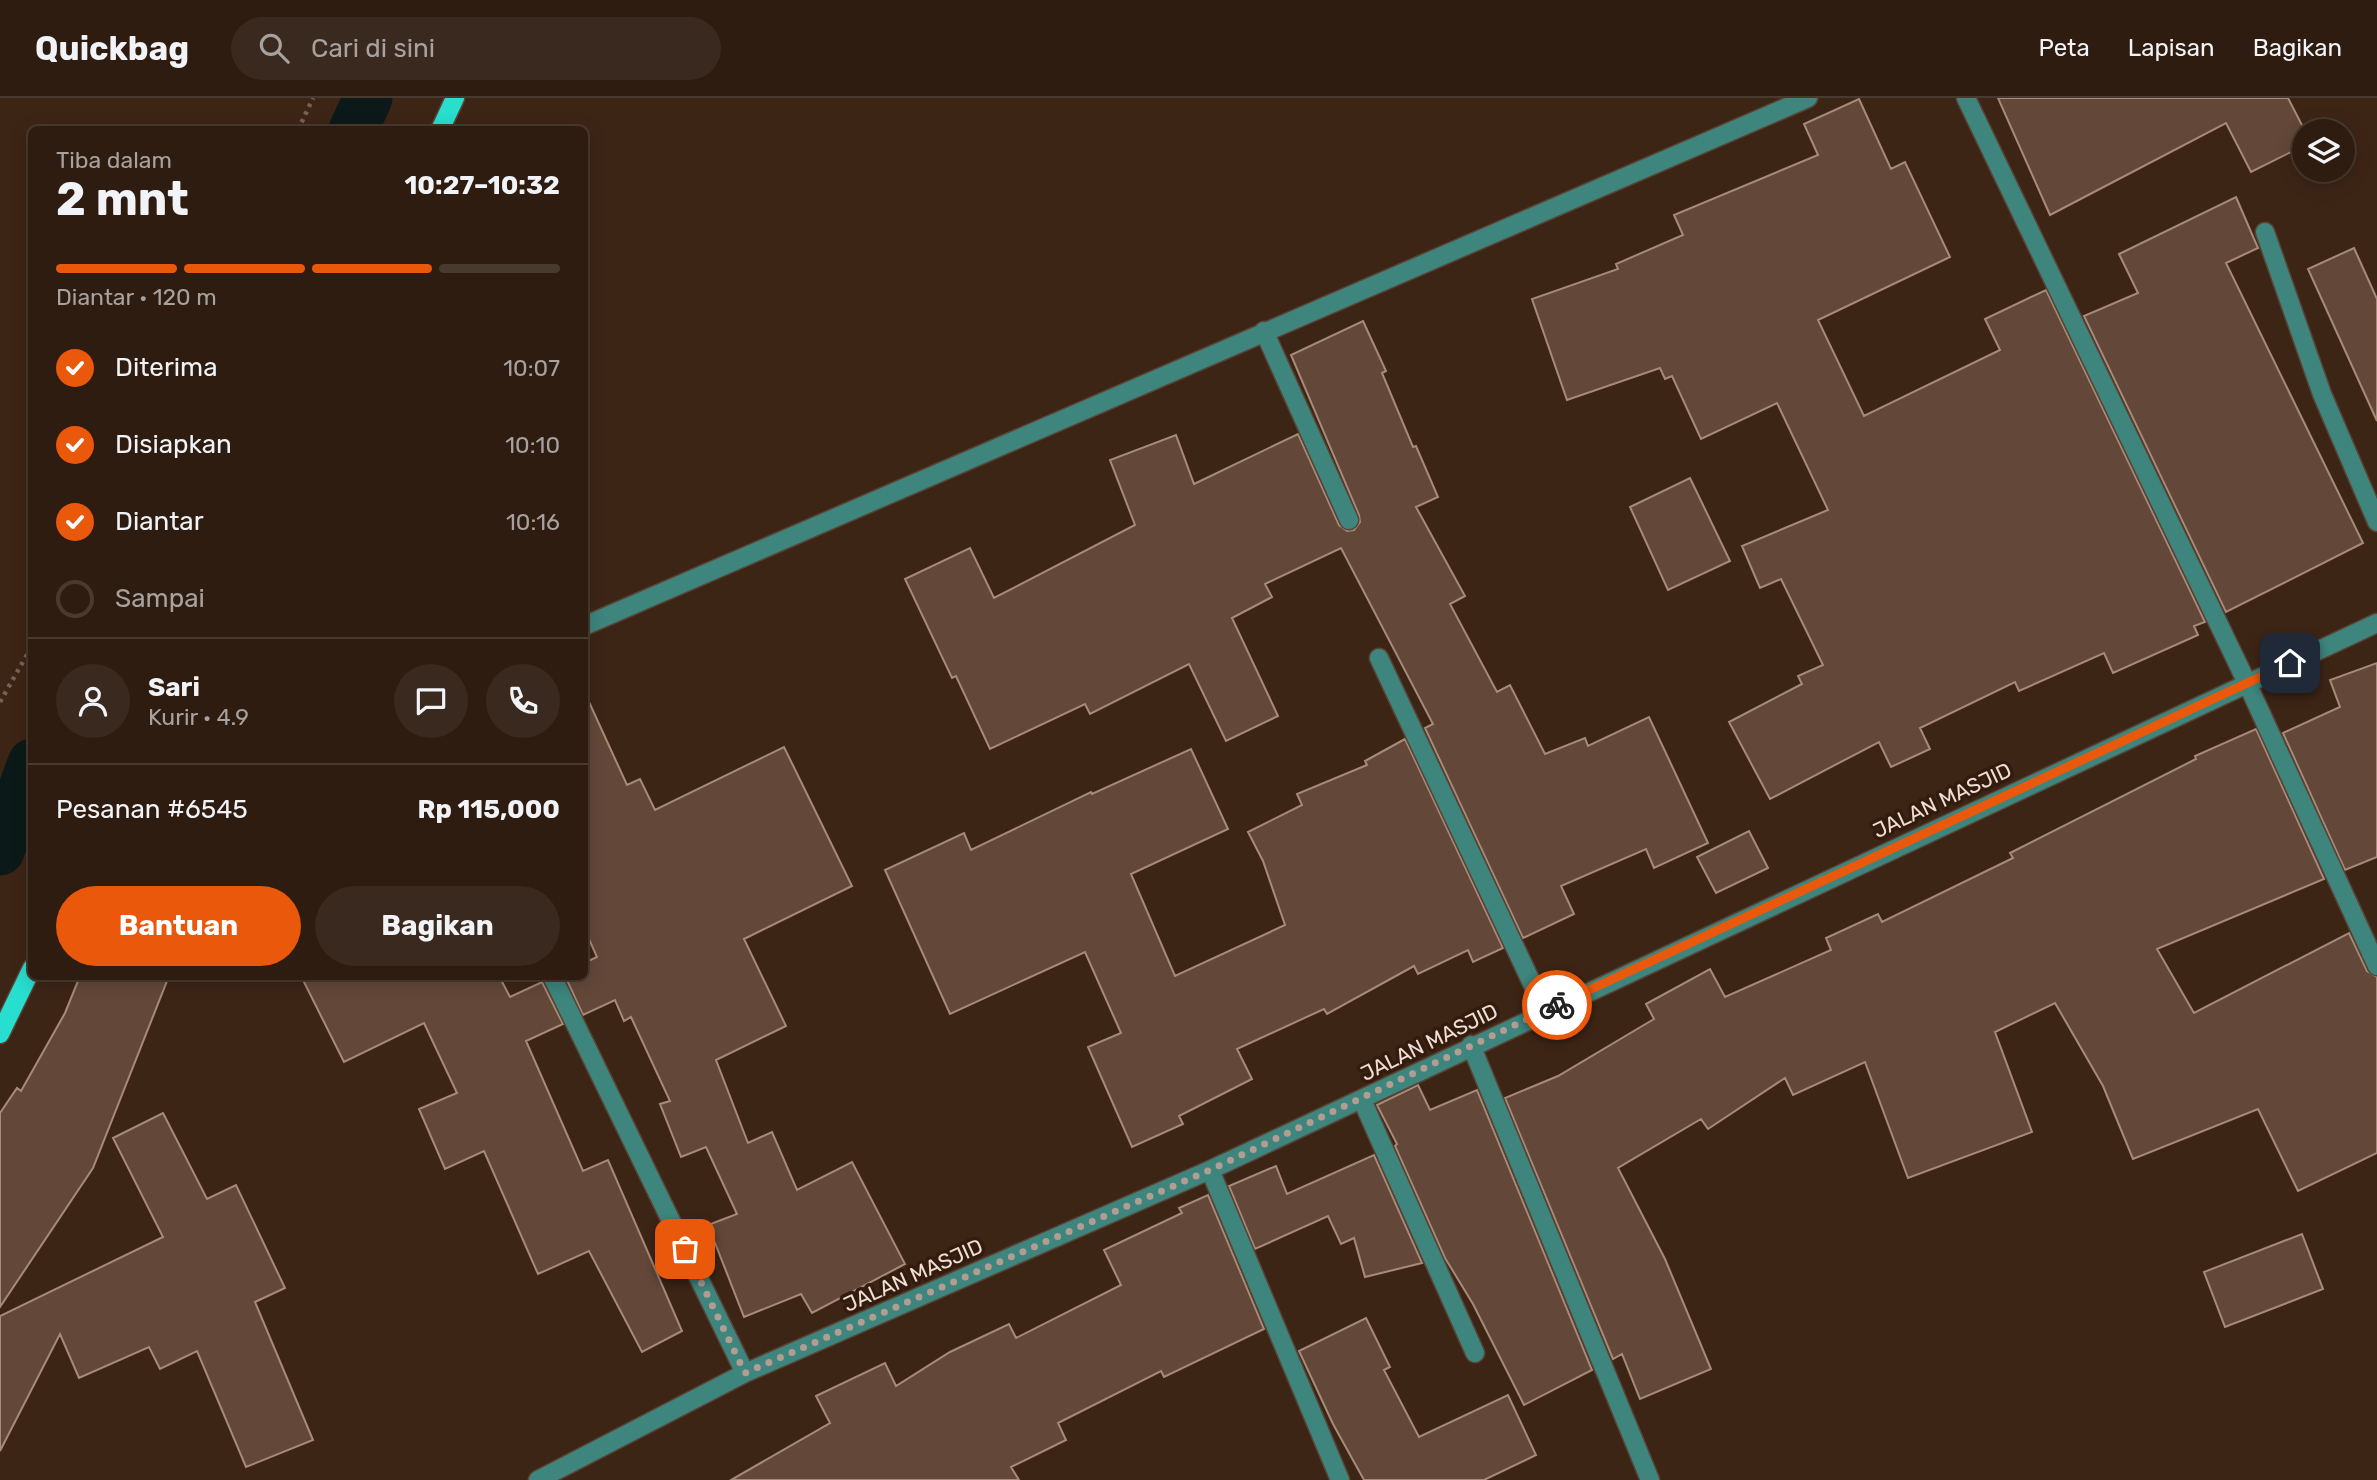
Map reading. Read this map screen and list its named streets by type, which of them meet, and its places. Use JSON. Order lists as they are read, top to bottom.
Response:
{
  "streets": {
    "street": ["JALAN MASJID"]
  },
  "page": {
    "header": "Quickbag",
    "search": "Cari di sini",
    "nav": ["Peta", "Lapisan", "Bagikan"],
    "heading": ["2 mnt", "Tiba dalam", "10:27–10:32"],
    "panel": [
      "Sari",
      "Kurir · 4.9",
      "Pesanan #6545",
      "Rp 115,000"
    ],
    "bar": "Diantar · 120 m",
    "list": [
      ["Diterima", "10:07"],
      ["Disiapkan", "10:10"],
      ["Diantar", "10:16"],
      "Sampai"
    ],
    "buttons": ["Bantuan", "Bagikan"]
  }
}
